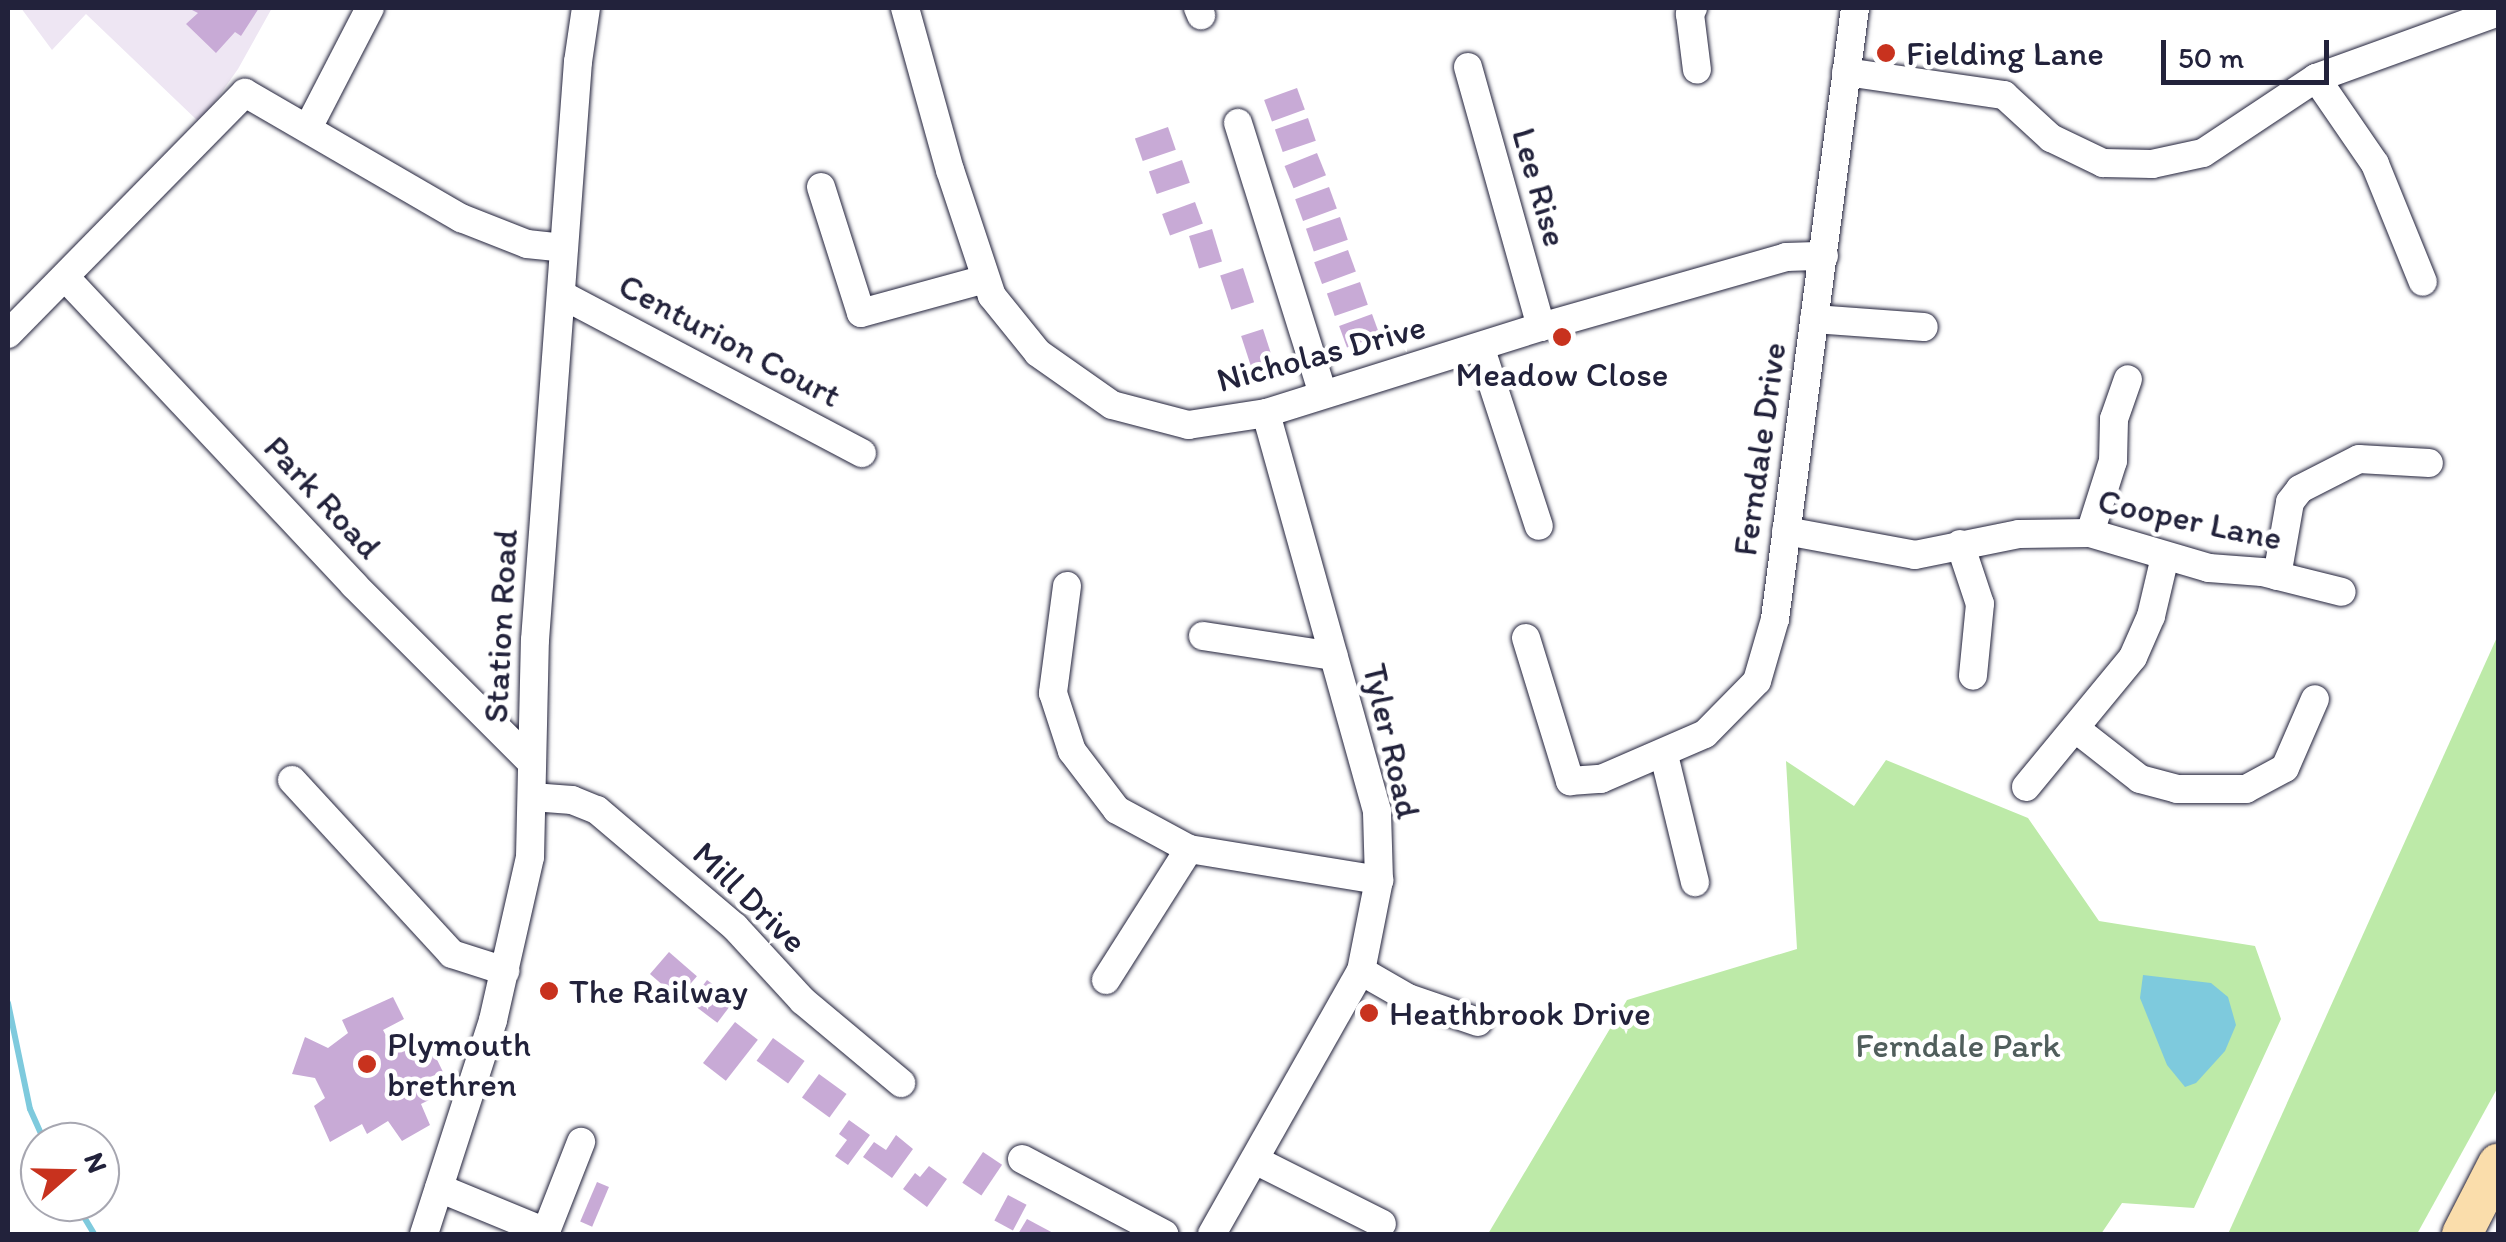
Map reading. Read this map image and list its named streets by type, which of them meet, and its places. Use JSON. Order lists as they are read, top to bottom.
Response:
{
  "streets": {
    "street": [
      "Lee Rise",
      "Centurion Court",
      "Nicholas Drive",
      "Ferndale Drive",
      "Park Road",
      "Cooper Lane",
      "Station Road",
      "Tyler Road",
      "Mill Drive"
    ]
  },
  "crossings": [
    ["Lee Rise", "Nicholas Drive"],
    ["Centurion Court", "Station Road"],
    ["Nicholas Drive", "Ferndale Drive"],
    ["Nicholas Drive", "Tyler Road"],
    ["Ferndale Drive", "Cooper Lane"],
    ["Park Road", "Station Road"],
    ["Station Road", "Mill Drive"]
  ],
  "parks": ["Ferndale Park"],
  "places": [
    "Fielding Lane",
    "Meadow Close",
    "The Railway",
    "Heathbrook Drive",
    "Plymouth brethren"
  ],
  "scale_bar": "50 m",
  "north": "right"
}
